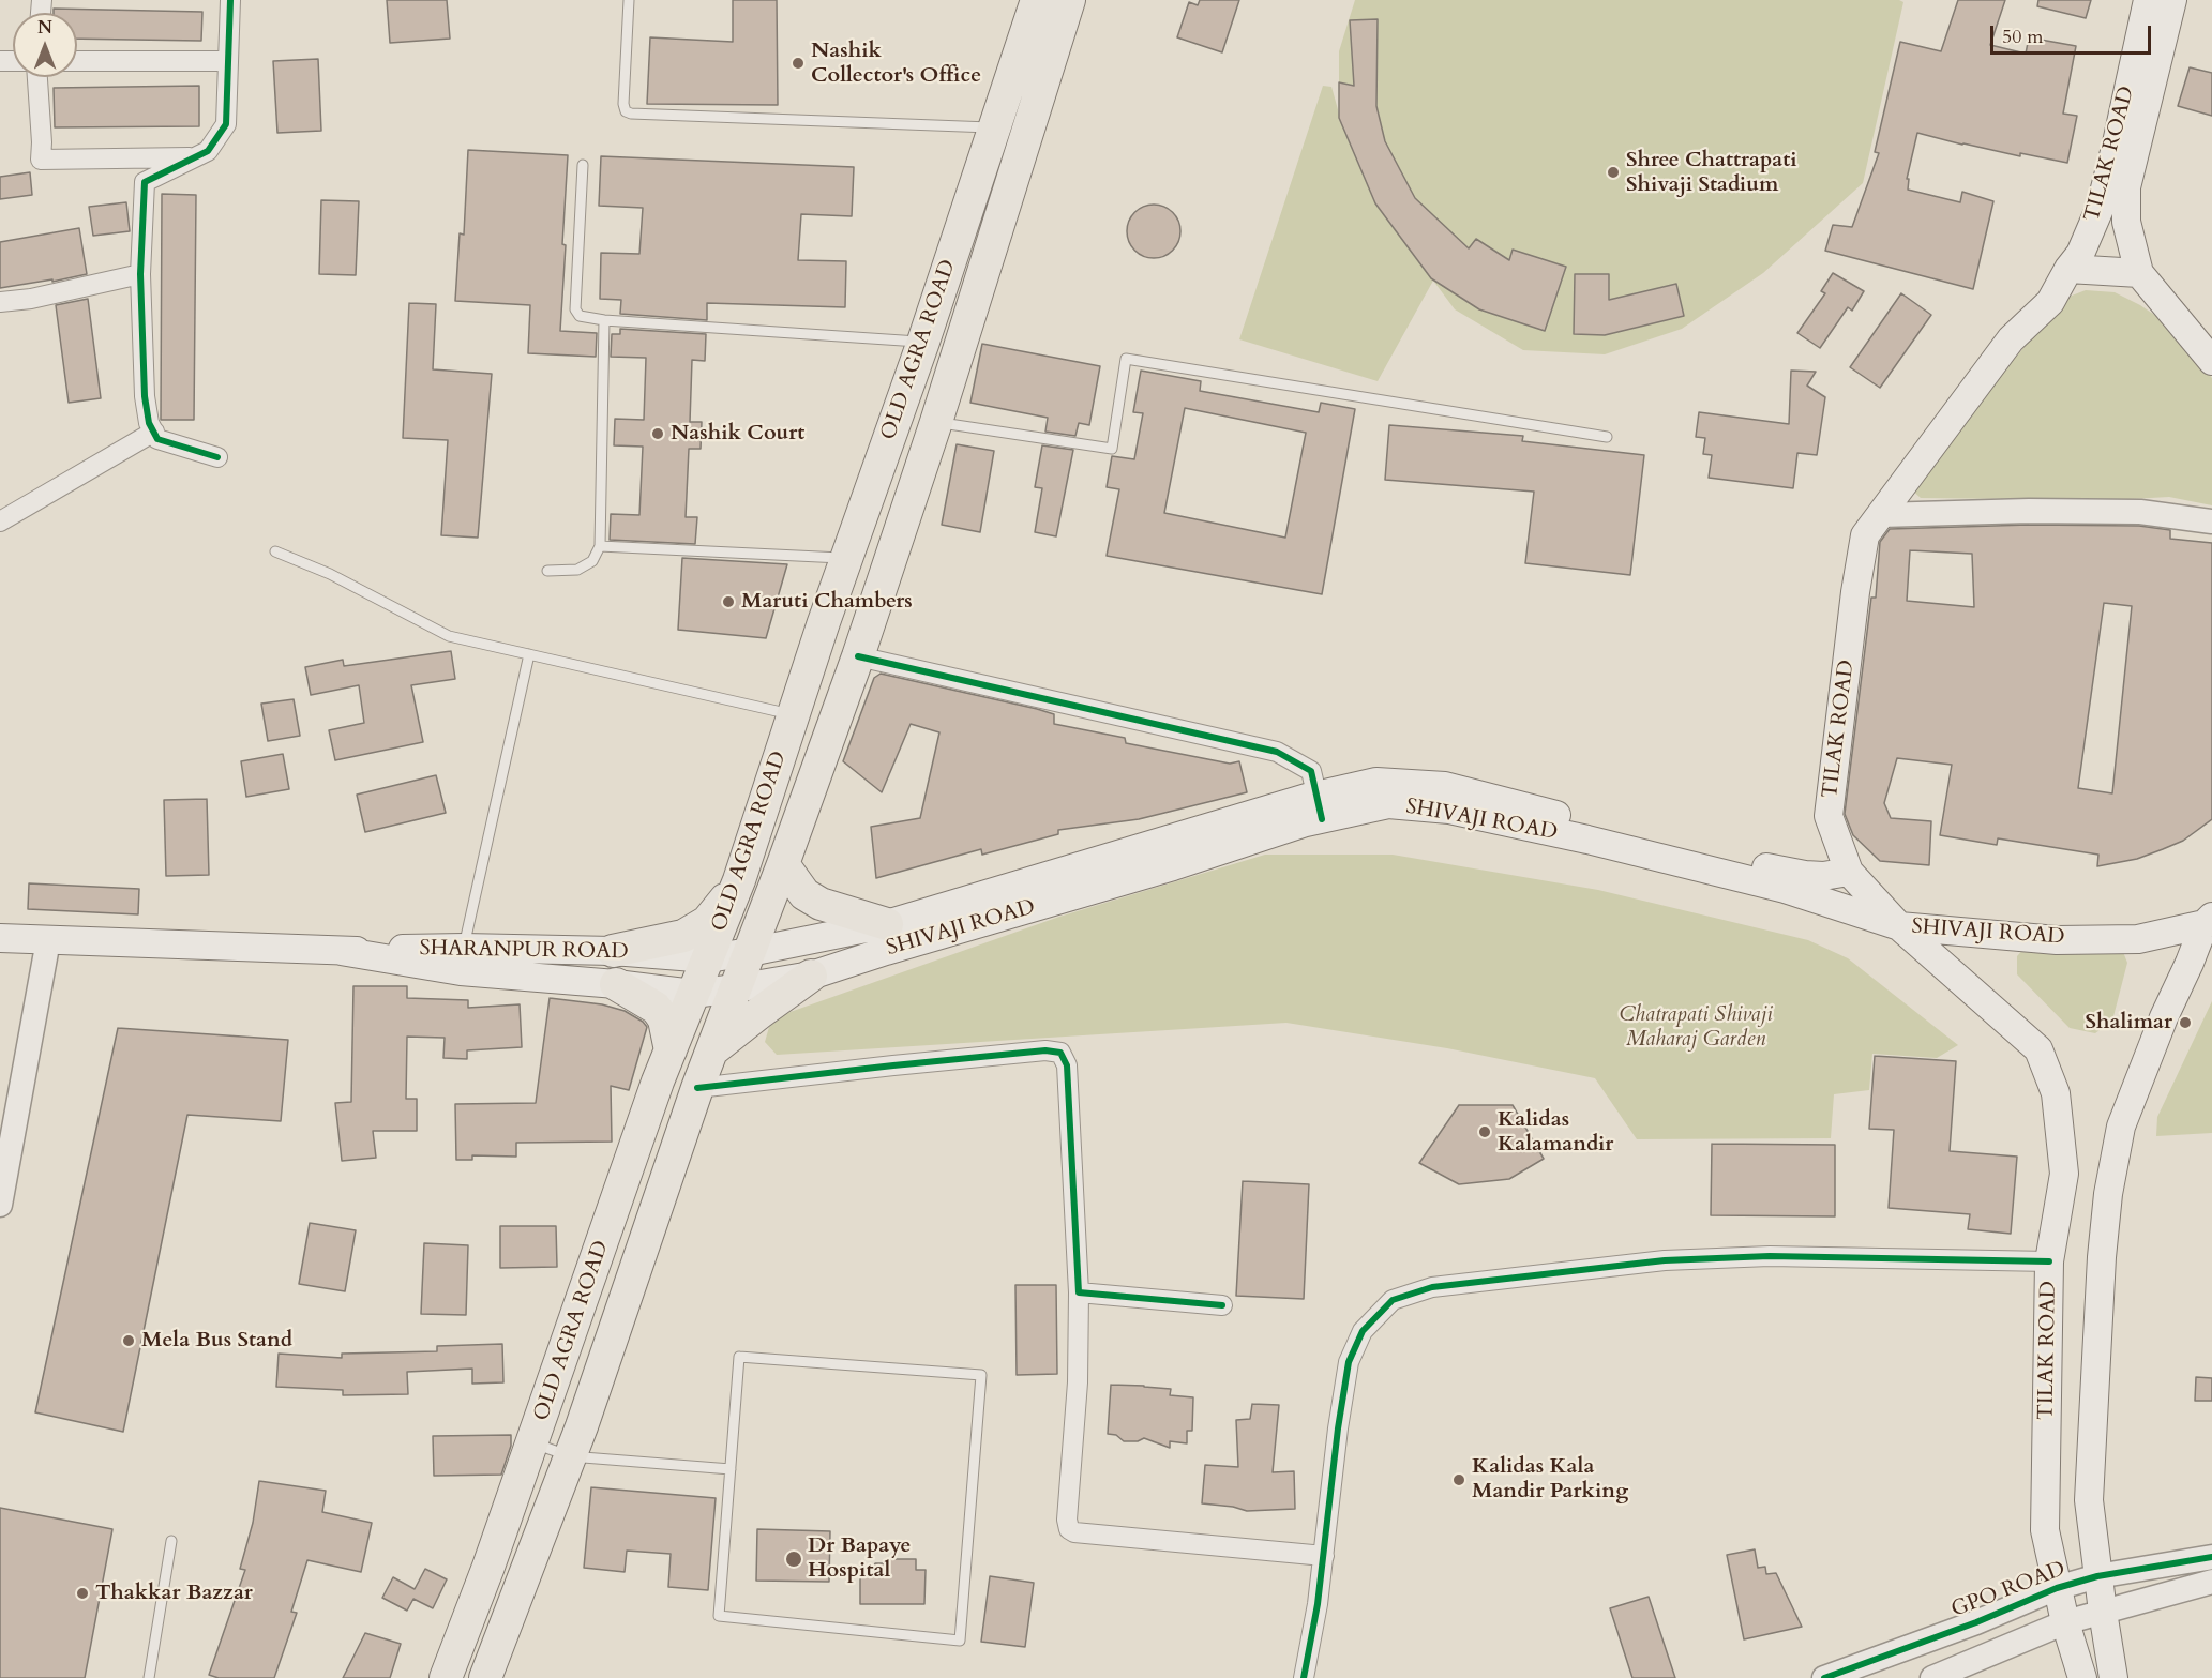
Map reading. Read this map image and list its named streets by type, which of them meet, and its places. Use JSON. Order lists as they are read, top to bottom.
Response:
{
  "streets": {
    "highway": ["OLD AGRA ROAD"],
    "main road": ["TILAK ROAD", "SHIVAJI ROAD", "SHARANPUR ROAD"],
    "street": ["GPO ROAD"]
  },
  "crossings": [
    ["TILAK ROAD", "SHIVAJI ROAD"],
    ["TILAK ROAD", "GPO ROAD"],
    ["OLD AGRA ROAD", "SHIVAJI ROAD"],
    ["OLD AGRA ROAD", "SHARANPUR ROAD"],
    ["SHIVAJI ROAD", "SHARANPUR ROAD"]
  ],
  "parks": ["Chatrapati Shivaji Maharaj Garden"],
  "places": [
    "Nashik Collector's Office",
    "Shree Chattrapati Shivaji Stadium",
    "Nashik Court",
    "Maruti Chambers",
    "Shalimar",
    "Kalidas Kalamandir",
    "Mela Bus Stand",
    "Kalidas Kala Mandir Parking",
    "Dr Bapaye Hospital",
    "Thakkar Bazzar"
  ],
  "scale_bar": "50 m",
  "north": "top"
}
